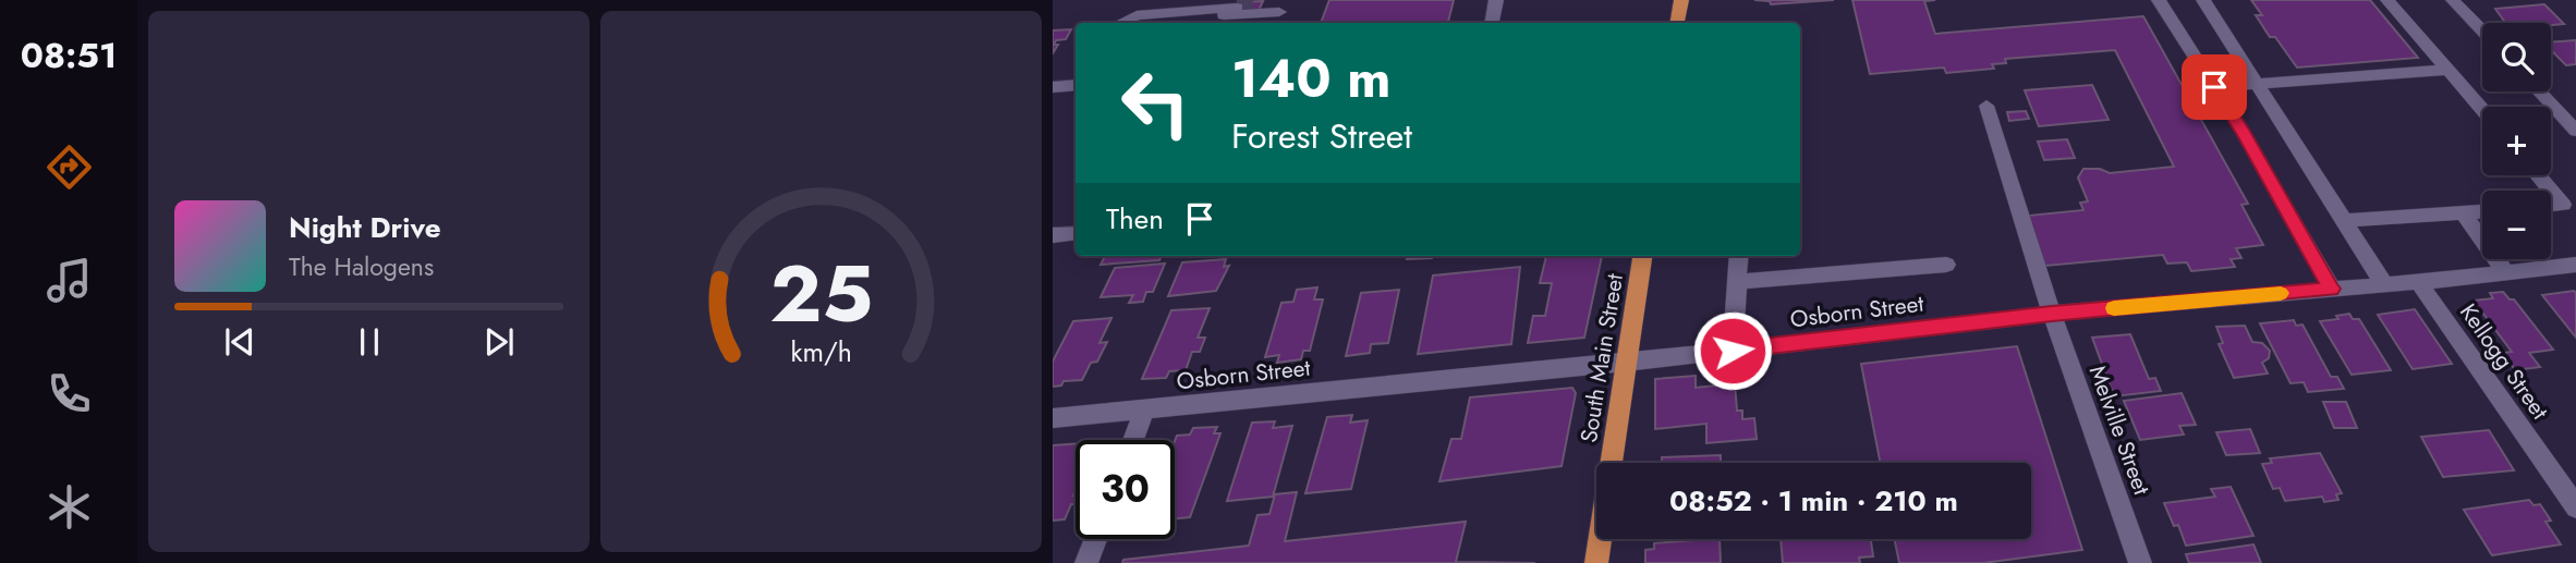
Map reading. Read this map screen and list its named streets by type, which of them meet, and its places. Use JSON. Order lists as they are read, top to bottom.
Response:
{
  "streets": {
    "main road": ["South Main Street"],
    "street": ["Osborn Street", "Kellogg Street", "Melville Street"]
  },
  "crossings": [
    ["Osborn Street", "South Main Street"],
    ["Osborn Street", "Kellogg Street"],
    ["Osborn Street", "Melville Street"]
  ],
  "page": {
    "tabs": "08:51",
    "map_buttons": ["+", "−"],
    "turn": ["140 m", "Forest Street"],
    "then": "Then",
    "song": ["Night Drive", "The Halogens"],
    "limit": "30",
    "trip": "08:52 · 1 min · 210 m",
    "gauge": ["25", "km/h"]
  }
}
